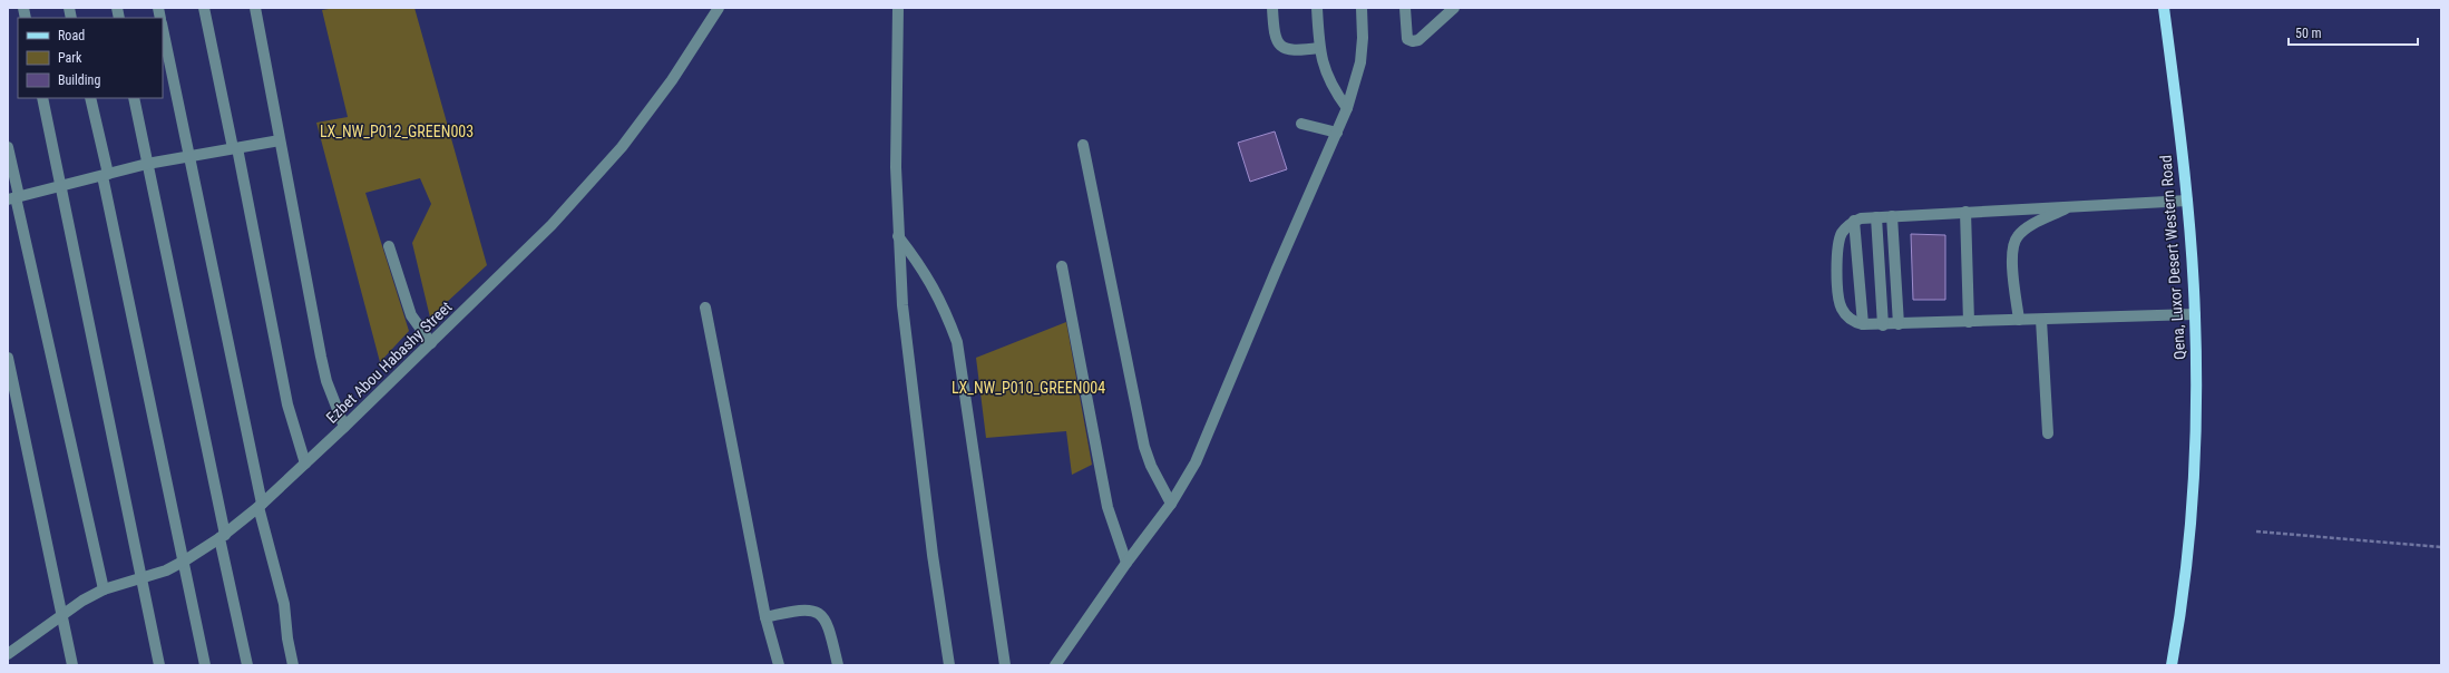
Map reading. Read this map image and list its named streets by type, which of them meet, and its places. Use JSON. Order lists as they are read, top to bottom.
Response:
{
  "streets": {
    "main road": ["Qena, Luxor Desert Western Road"],
    "street": ["Ezbet Abou Habashy Street"]
  },
  "parks": ["LX_NW_P012_GREEN003", "LX_NW_P010_GREEN004"],
  "legend": ["Road", "Park", "Building"],
  "scale_bar": "50 m"
}
